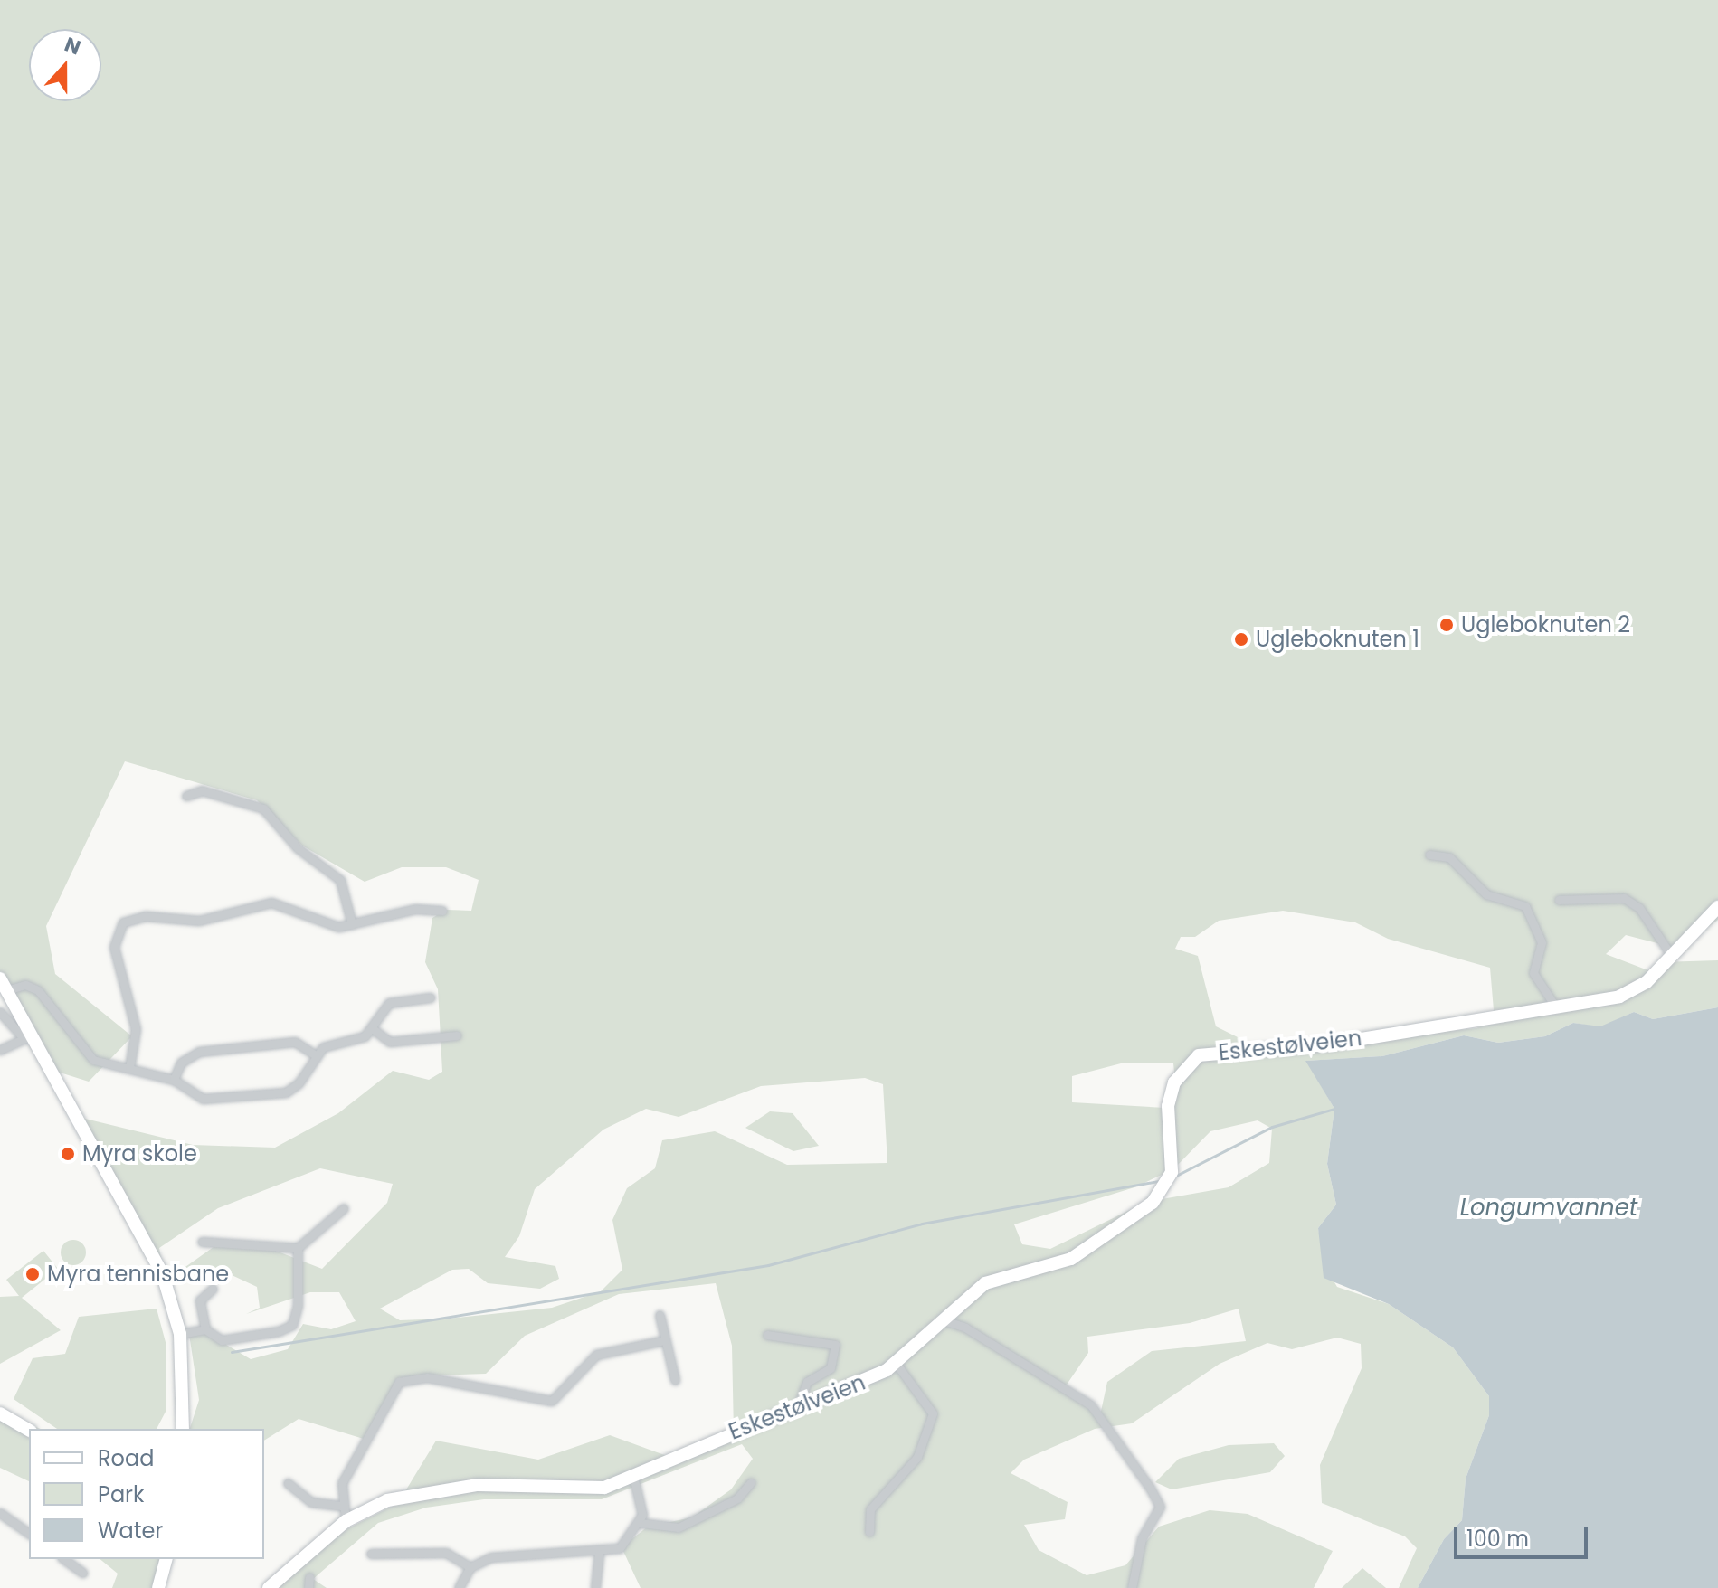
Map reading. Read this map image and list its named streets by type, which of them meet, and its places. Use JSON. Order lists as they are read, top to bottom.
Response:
{
  "streets": {
    "main road": ["Eskestølveien"]
  },
  "water": ["Longumvannet"],
  "places": [
    "Ugleboknuten 2",
    "Ugleboknuten 1",
    "Myra skole",
    "Myra tennisbane"
  ],
  "legend": ["Road", "Park", "Water"],
  "scale_bar": "100 m",
  "north": "top"
}
